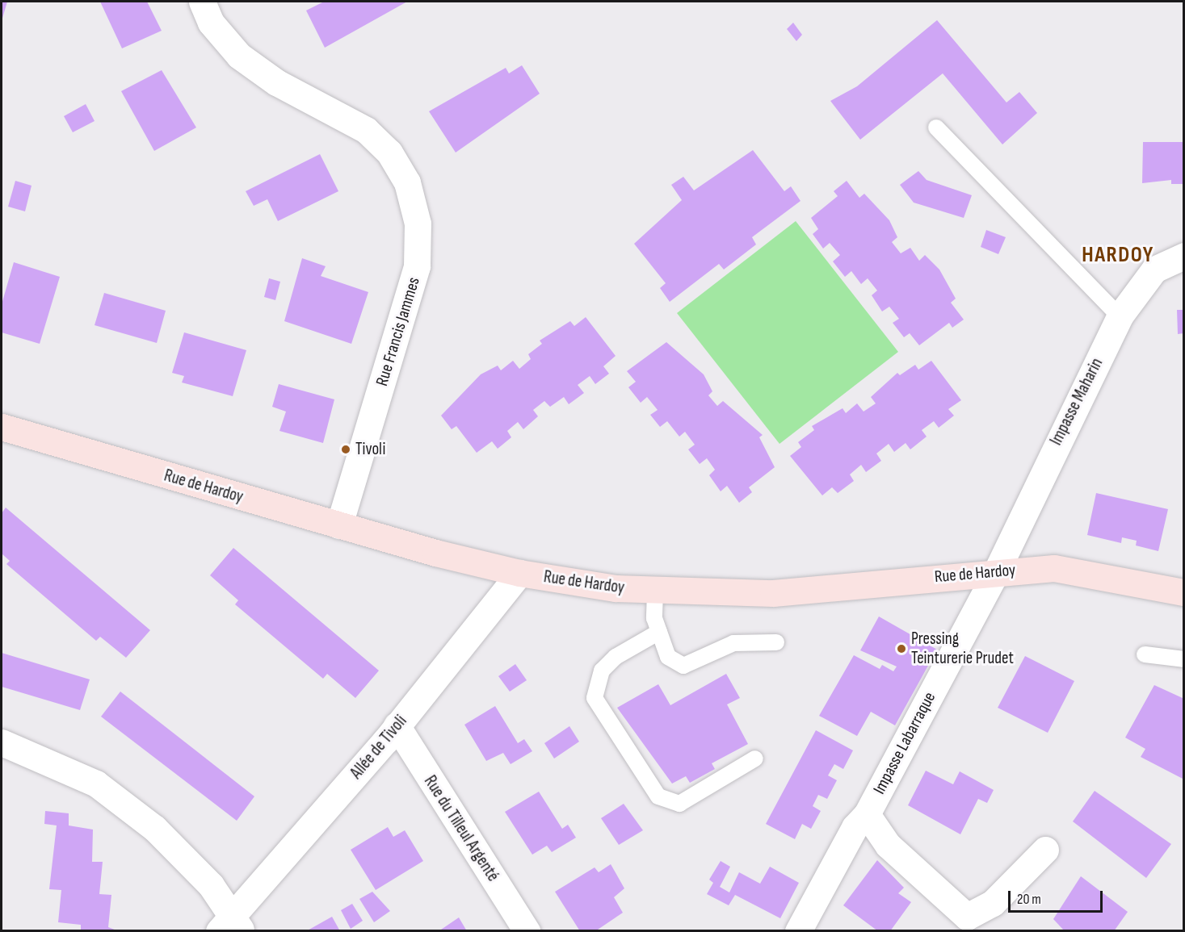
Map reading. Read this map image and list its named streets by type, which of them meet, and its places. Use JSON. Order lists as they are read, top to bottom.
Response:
{
  "streets": {
    "street": [
      "Rue Francis Jammes",
      "Impasse Maharin",
      "Rue de Hardoy",
      "Impasse Labarraque",
      "Allée de Tivoli",
      "Rue du Tilleul Argenté"
    ]
  },
  "crossings": [
    ["Rue Francis Jammes", "Rue de Hardoy"],
    ["Impasse Maharin", "Rue de Hardoy"],
    ["Impasse Maharin", "Impasse Labarraque"],
    ["Rue de Hardoy", "Impasse Labarraque"],
    ["Rue de Hardoy", "Allée de Tivoli"],
    ["Allée de Tivoli", "Rue du Tilleul Argenté"]
  ],
  "districts": ["HARDOY"],
  "places": ["Tivoli", "Pressing Teinturerie Prudet"],
  "scale_bar": "20 m"
}
